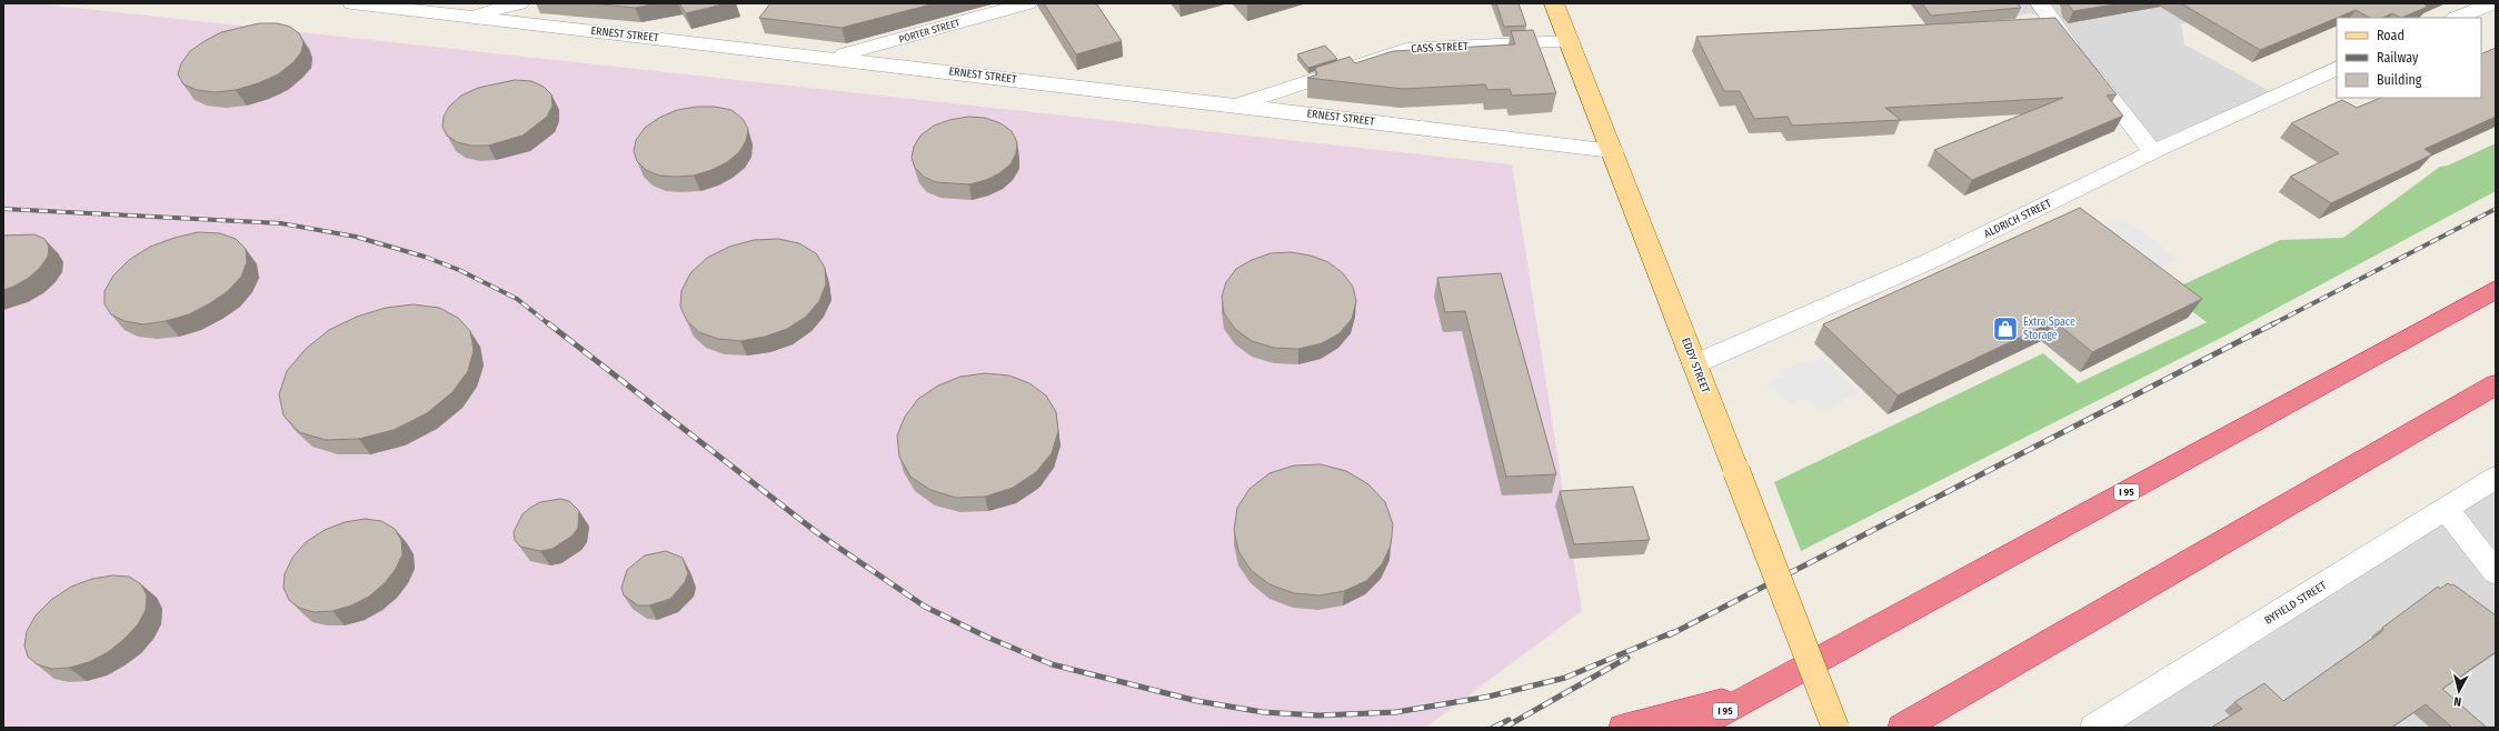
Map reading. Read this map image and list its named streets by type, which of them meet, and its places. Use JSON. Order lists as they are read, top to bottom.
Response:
{
  "streets": {
    "highway": ["I 95"],
    "main road": ["EDDY STREET"],
    "street": [
      "PORTER STREET",
      "ERNEST STREET",
      "CASS STREET",
      "ALDRICH STREET",
      "BYFIELD STREET"
    ]
  },
  "crossings": [
    ["PORTER STREET", "ERNEST STREET"],
    ["ERNEST STREET", "CASS STREET"],
    ["ERNEST STREET", "EDDY STREET"],
    ["CASS STREET", "EDDY STREET"],
    ["ALDRICH STREET", "EDDY STREET"]
  ],
  "places": {
    "shop": ["Extra Space Storage"]
  },
  "legend": ["Road", "Railway", "Building"],
  "north": "bottom"
}
